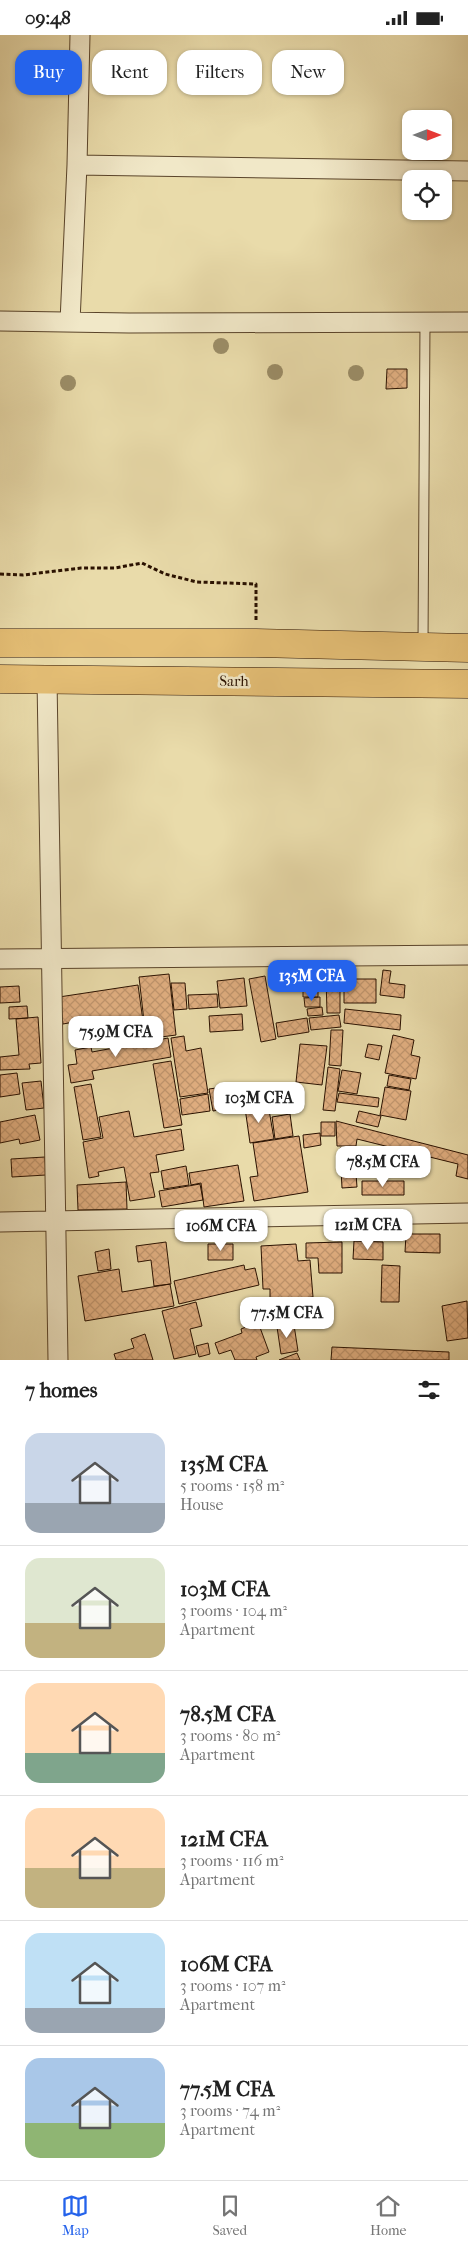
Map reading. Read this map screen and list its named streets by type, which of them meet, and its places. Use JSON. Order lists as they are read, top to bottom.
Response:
{
  "streets": {
    "highway": ["Sarh"]
  },
  "north": "right",
  "page": {
    "status": "09:48",
    "chip": [
      "Buy",
      "Rent",
      "Filters",
      "New"
    ],
    "price": [
      "135M CFA",
      "75.9M CFA",
      "103M CFA",
      "78.5M CFA",
      "121M CFA",
      "106M CFA",
      "77.5M CFA"
    ],
    "heading": "7 homes",
    "list": [
      {
        "name": "135M CFA",
        "note": "5 rooms · 158 m² · House"
      },
      {
        "name": "103M CFA",
        "note": "3 rooms · 104 m² · Apartment"
      },
      {
        "name": "78.5M CFA",
        "note": "3 rooms · 80 m² · Apartment"
      },
      {
        "name": "121M CFA",
        "note": "3 rooms · 116 m² · Apartment"
      },
      {
        "name": "106M CFA",
        "note": "3 rooms · 107 m² · Apartment"
      },
      {
        "name": "77.5M CFA",
        "note": "3 rooms · 74 m² · Apartment"
      }
    ],
    "tabs": ["Map", "Saved", "Home"]
  }
}
